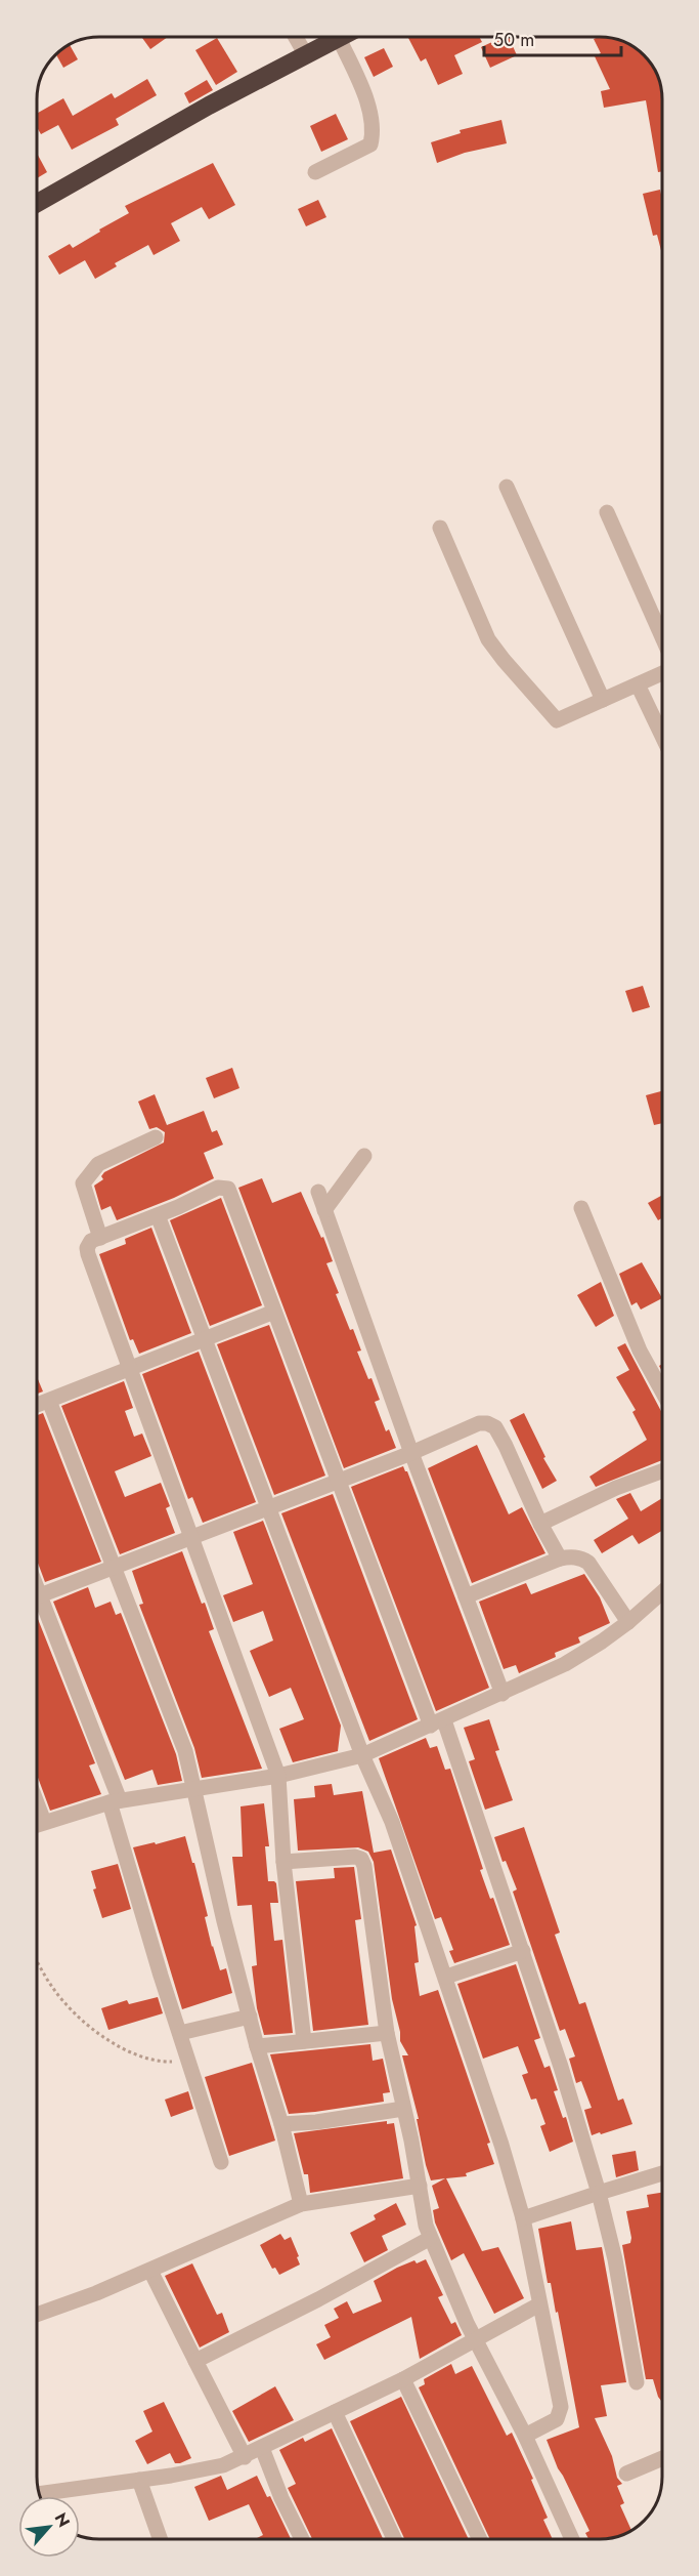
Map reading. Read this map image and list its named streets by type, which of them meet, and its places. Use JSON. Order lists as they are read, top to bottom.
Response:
{
  "scale_bar": "50 m",
  "north": "top right"
}
